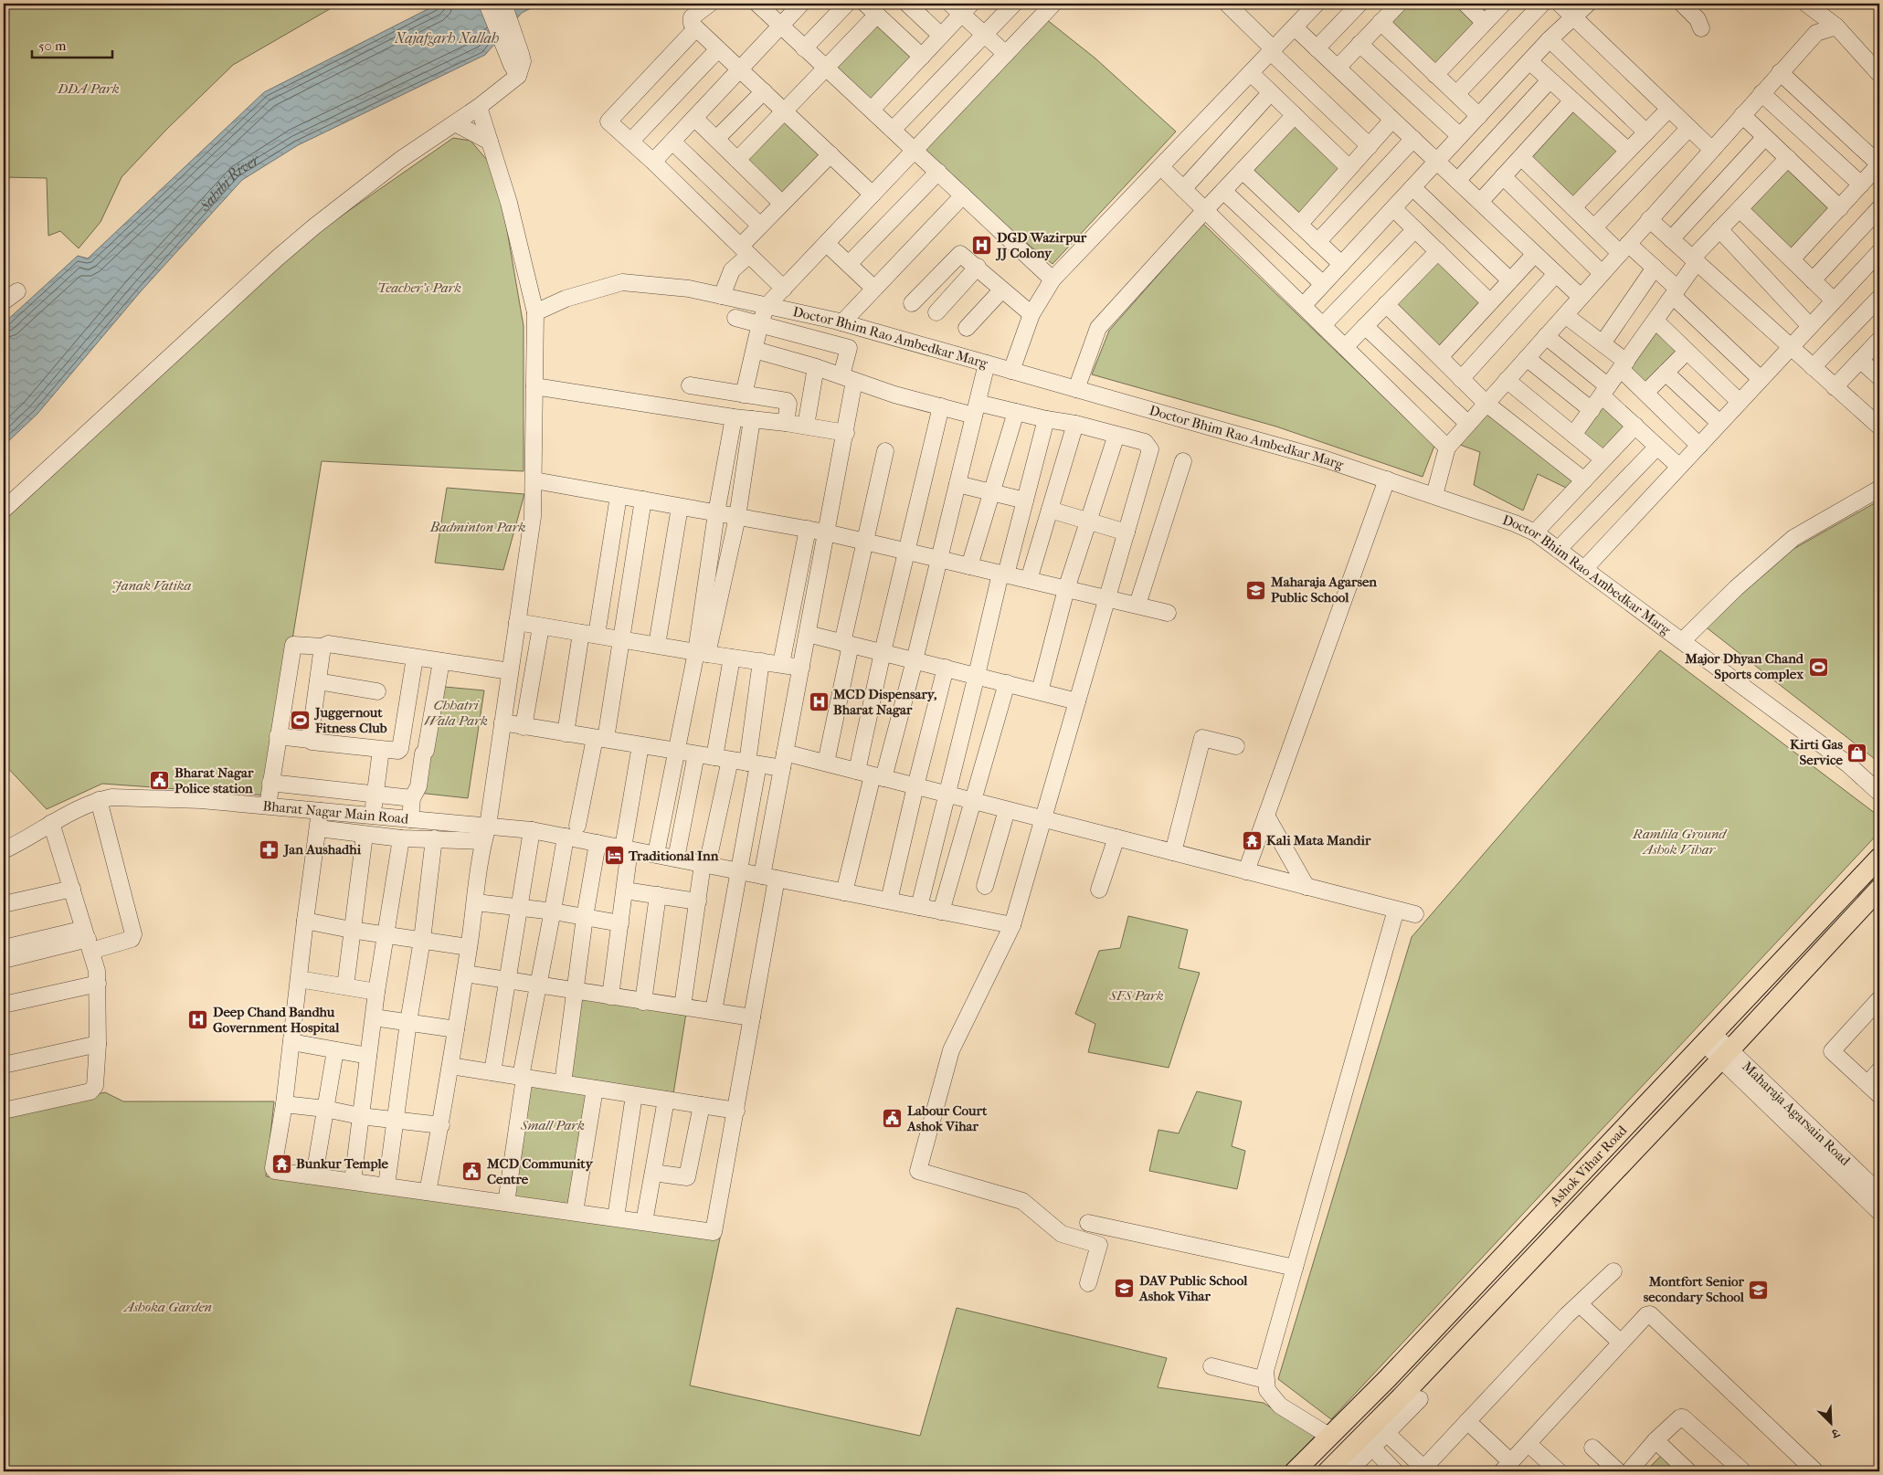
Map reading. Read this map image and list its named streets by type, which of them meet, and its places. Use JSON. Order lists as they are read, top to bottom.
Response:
{
  "streets": {
    "main road": ["Ashok Vihar Road"],
    "street": ["Doctor Bhim Rao Ambedkar Marg", "Bharat Nagar Main Road", "Maharaja Agarsain Road"]
  },
  "crossings": [
    ["Maharaja Agarsain Road", "Ashok Vihar Road"]
  ],
  "water": ["Najafgarh Nallah", "Sahibi River"],
  "parks": [
    "DDA Park",
    "Teacher's Park",
    "Badminton Park",
    "Janak Vatika",
    "Chhatri Wala Park",
    "Ramlila Ground Ashok Vihar",
    "SFS Park",
    "Small Park",
    "Ashoka Garden"
  ],
  "places": {
    "hospital": ["DGD Wazirpur JJ Colony", "MCD Dispensary, Bharat Nagar", "Deep Chand Bandhu Government Hospital"],
    "school or university": ["Maharaja Agarsen Public School", "DAV Public School Ashok Vihar", "Montfort Senior secondary School"],
    "sports": ["Major Dhyan Chand Sports complex", "Juggernout Fitness Club"],
    "shop": ["Kirti Gas Service"],
    "public building": ["Bharat Nagar Police station", "Labour Court Ashok Vihar", "MCD Community Centre"],
    "temple": ["Kali Mata Mandir", "Bunkur Temple"],
    "pharmacy": ["Jan Aushadhi"],
    "hotel": ["Traditional Inn"]
  },
  "scale_bar": "50 m",
  "north": "bottom right"
}
